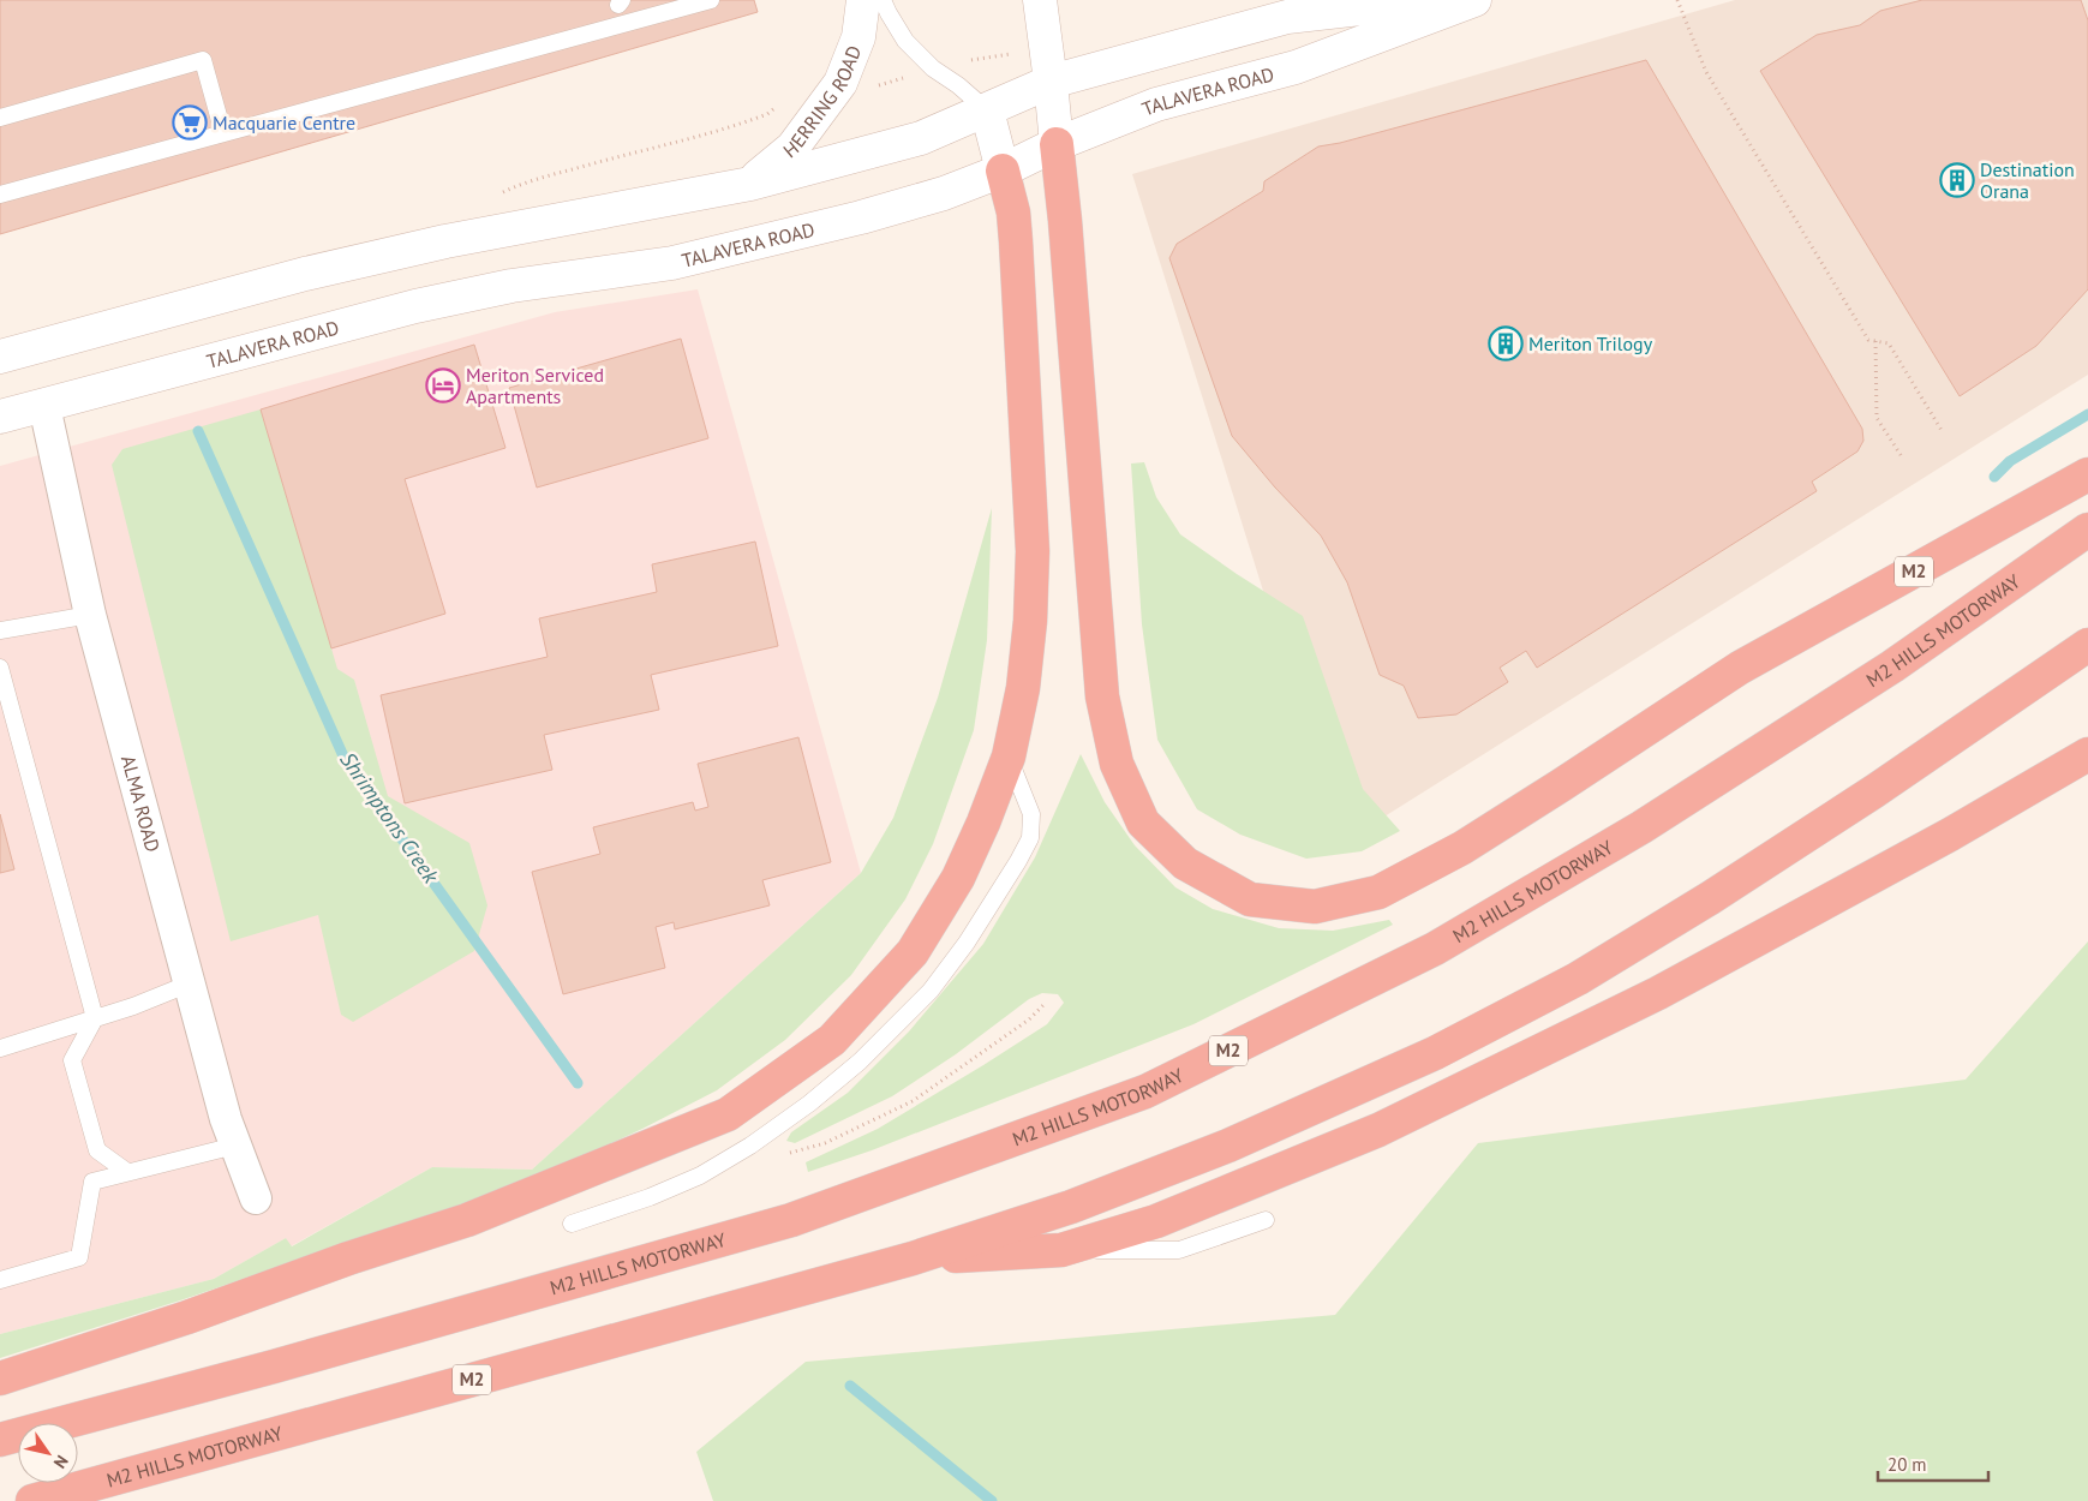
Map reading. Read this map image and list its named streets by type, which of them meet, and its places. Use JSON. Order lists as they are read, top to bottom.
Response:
{
  "streets": {
    "highway": ["M2", "M2 HILLS MOTORWAY"],
    "main road": ["TALAVERA ROAD", "HERRING ROAD"],
    "street": ["ALMA ROAD"]
  },
  "crossings": [
    ["TALAVERA ROAD", "M2"],
    ["TALAVERA ROAD", "ALMA ROAD"],
    ["M2", "M2 HILLS MOTORWAY"]
  ],
  "water": ["Shrimptons Creek"],
  "places": {
    "supermarket": ["Macquarie Centre"],
    "building": ["Destination Orana", "Meriton Trilogy"],
    "hotel": ["Meriton Serviced Apartments"]
  },
  "scale_bar": "20 m",
  "north": "bottom right"
}
